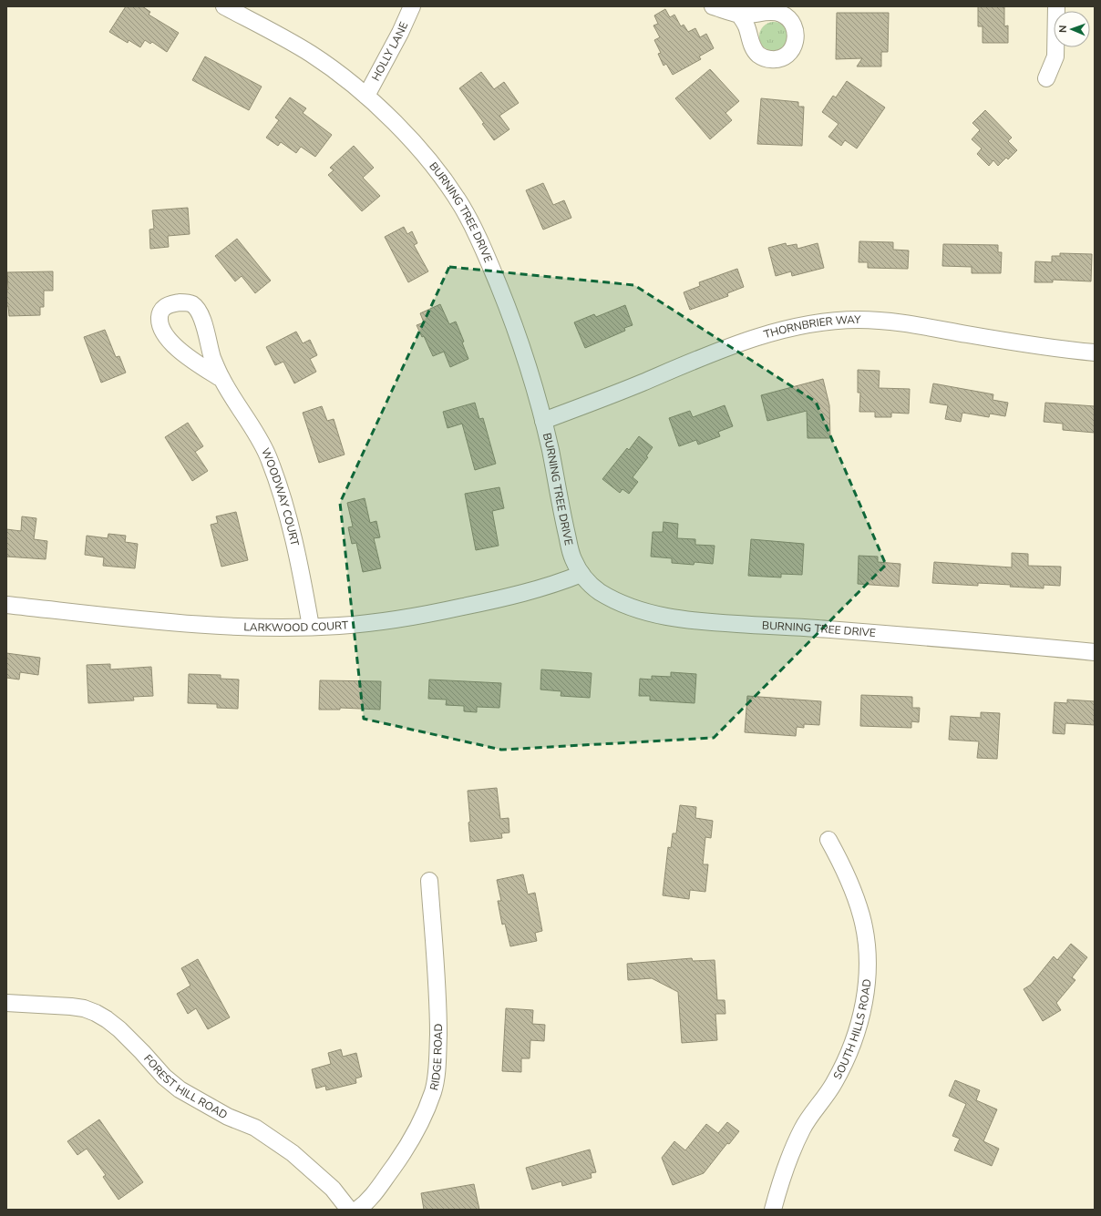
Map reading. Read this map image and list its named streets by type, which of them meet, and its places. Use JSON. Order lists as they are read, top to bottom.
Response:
{
  "streets": {
    "street": [
      "HOLLY LANE",
      "BURNING TREE DRIVE",
      "THORNBRIER WAY",
      "WOODWAY COURT",
      "LARKWOOD COURT",
      "SOUTH HILLS ROAD",
      "RIDGE ROAD",
      "FOREST HILL ROAD"
    ]
  },
  "crossings": [
    ["HOLLY LANE", "BURNING TREE DRIVE"],
    ["BURNING TREE DRIVE", "THORNBRIER WAY"],
    ["BURNING TREE DRIVE", "LARKWOOD COURT"],
    ["WOODWAY COURT", "LARKWOOD COURT"]
  ],
  "north": "left"
}
